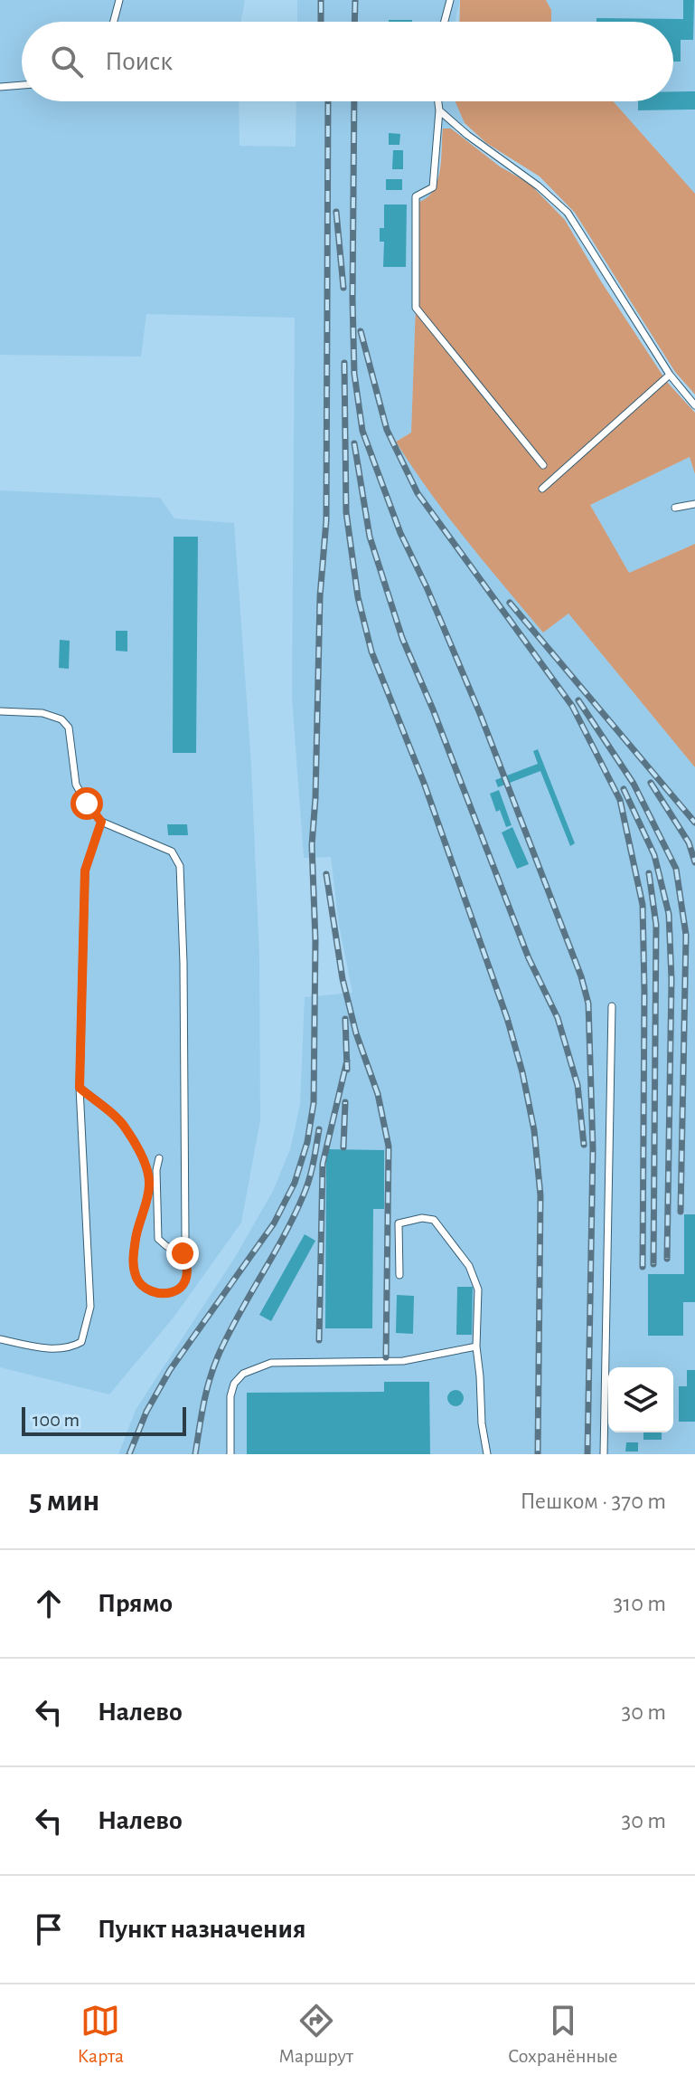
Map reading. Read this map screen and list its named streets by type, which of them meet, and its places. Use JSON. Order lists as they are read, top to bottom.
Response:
{
  "scale_bar": "100 m",
  "page": {
    "search": "Поиск",
    "scale": "100 m",
    "heading": ["5 мин", "Пешком · 370 m"],
    "list": [
      ["Прямо", "310 m"],
      ["Налево", "30 m"],
      ["Налево", "30 m"],
      "Пункт назначения"
    ],
    "nav": ["Карта", "Маршрут", "Сохранённые"]
  }
}
